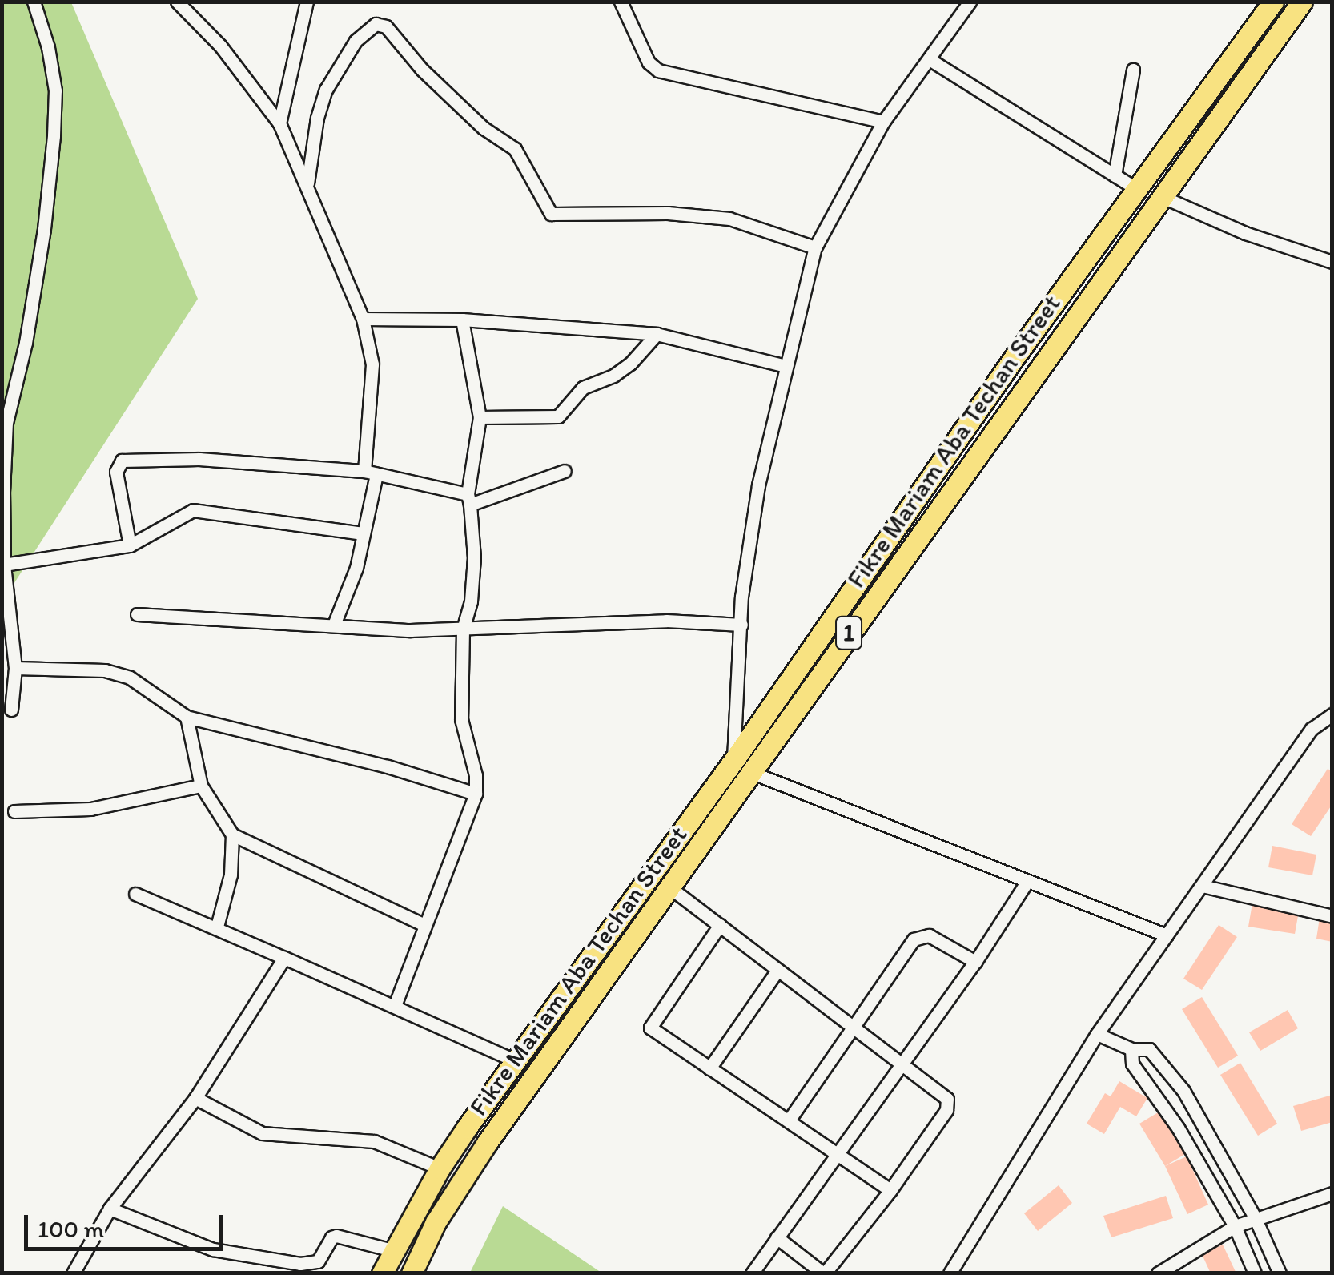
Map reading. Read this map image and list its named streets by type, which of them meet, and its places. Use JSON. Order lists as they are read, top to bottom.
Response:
{
  "streets": {
    "main road": ["Fikre Mariam Aba Techan Street", "1"]
  },
  "scale_bar": "100 m"
}
